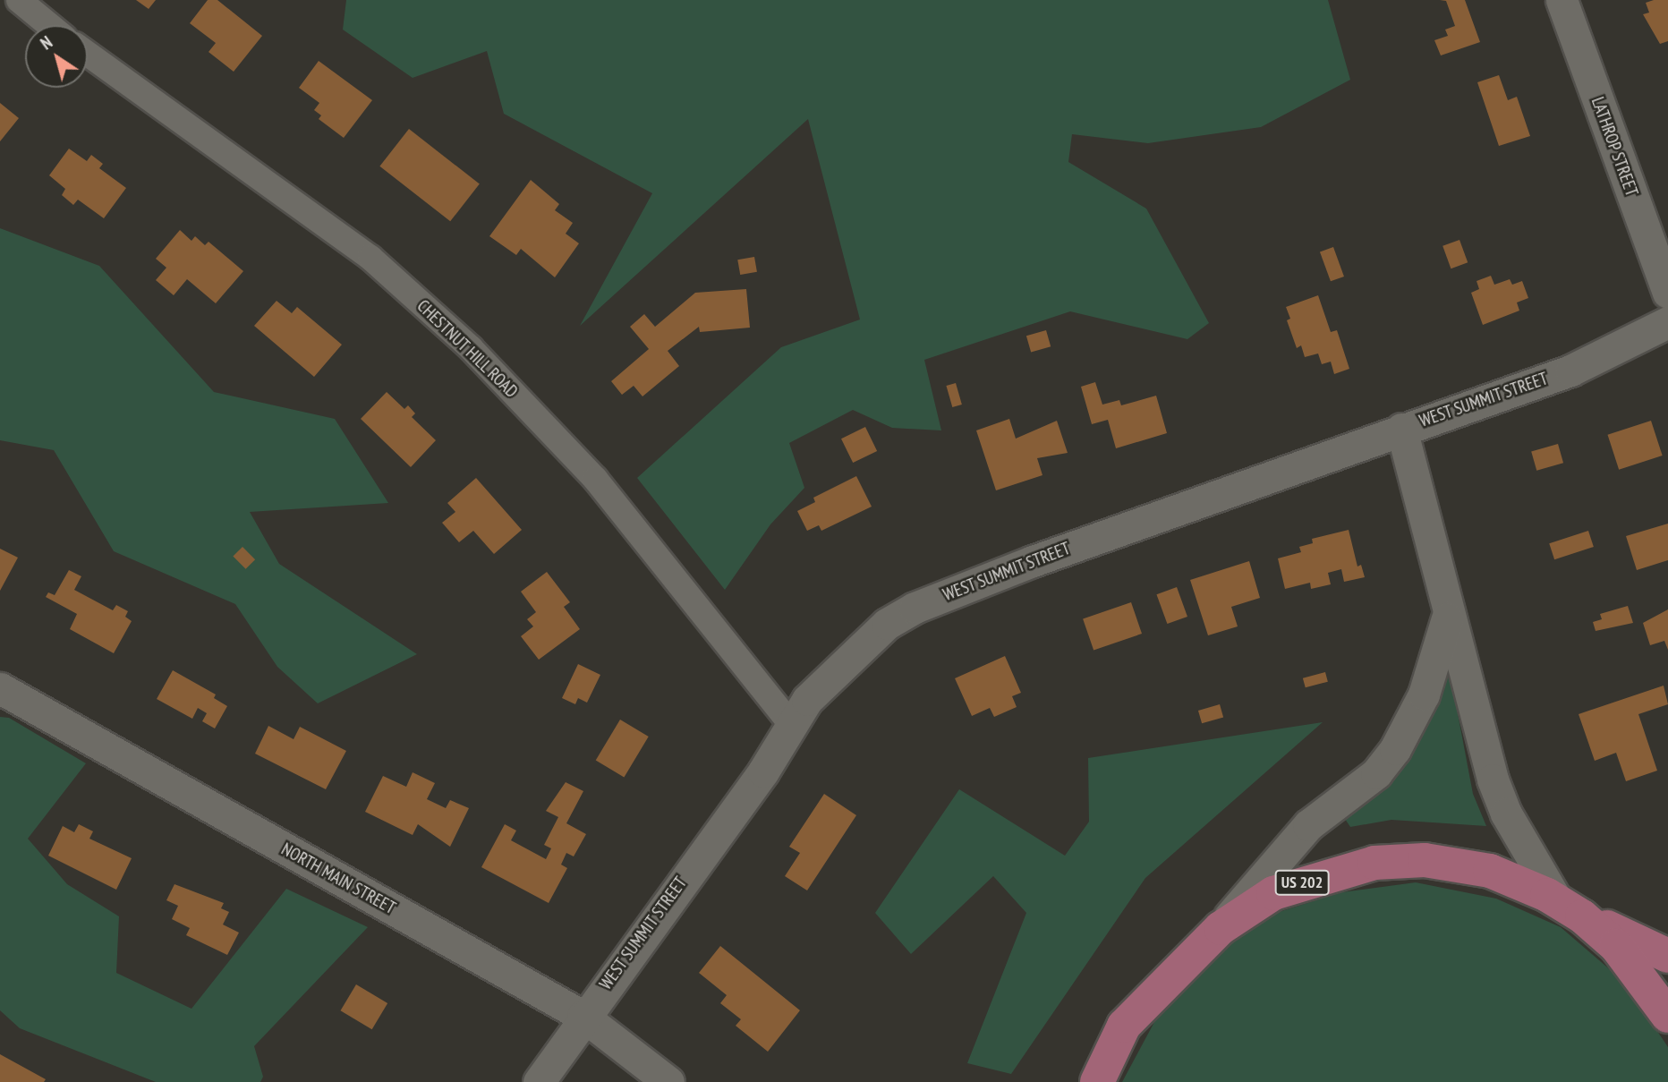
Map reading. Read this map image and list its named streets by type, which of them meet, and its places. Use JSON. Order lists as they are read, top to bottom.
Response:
{
  "streets": {
    "main road": ["US 202"],
    "street": [
      "LATHROP STREET",
      "CHESTNUT HILL ROAD",
      "WEST SUMMIT STREET",
      "NORTH MAIN STREET"
    ]
  },
  "crossings": [
    ["CHESTNUT HILL ROAD", "WEST SUMMIT STREET"],
    ["WEST SUMMIT STREET", "NORTH MAIN STREET"]
  ],
  "north": "top left"
}
